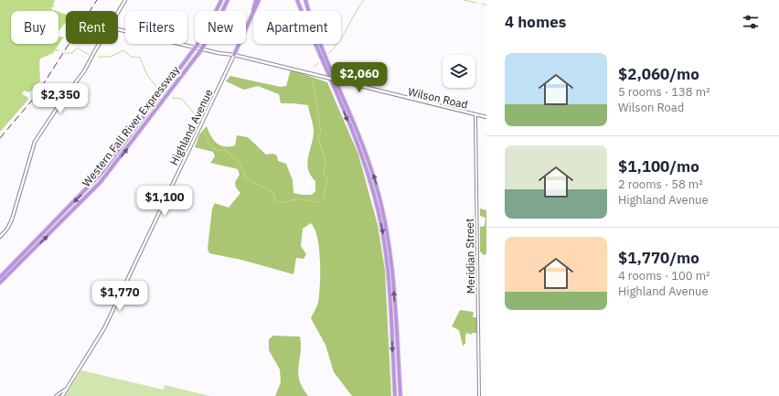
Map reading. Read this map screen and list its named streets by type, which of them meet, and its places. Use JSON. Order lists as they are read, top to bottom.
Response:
{
  "streets": {
    "highway": ["Western Fall River Expressway"],
    "main road": ["Wilson Road", "Highland Avenue"],
    "street": ["Meridian Street"]
  },
  "crossings": [
    ["Wilson Road", "Highland Avenue"],
    ["Wilson Road", "Meridian Street"]
  ],
  "page": {
    "heading": "4 homes",
    "chip": [
      "Buy",
      "Rent",
      "Filters",
      "New",
      "Apartment"
    ],
    "list": [
      {
        "name": "$2,060/mo",
        "note": "5 rooms · 138 m² · Wilson Road"
      },
      {
        "name": "$1,100/mo",
        "note": "2 rooms · 58 m² · Highland Avenue"
      },
      {
        "name": "$1,770/mo",
        "note": "4 rooms · 100 m² · Highland Avenue"
      }
    ],
    "price": [
      "$2,060",
      "$2,350",
      "$1,100",
      "$1,770"
    ]
  }
}
